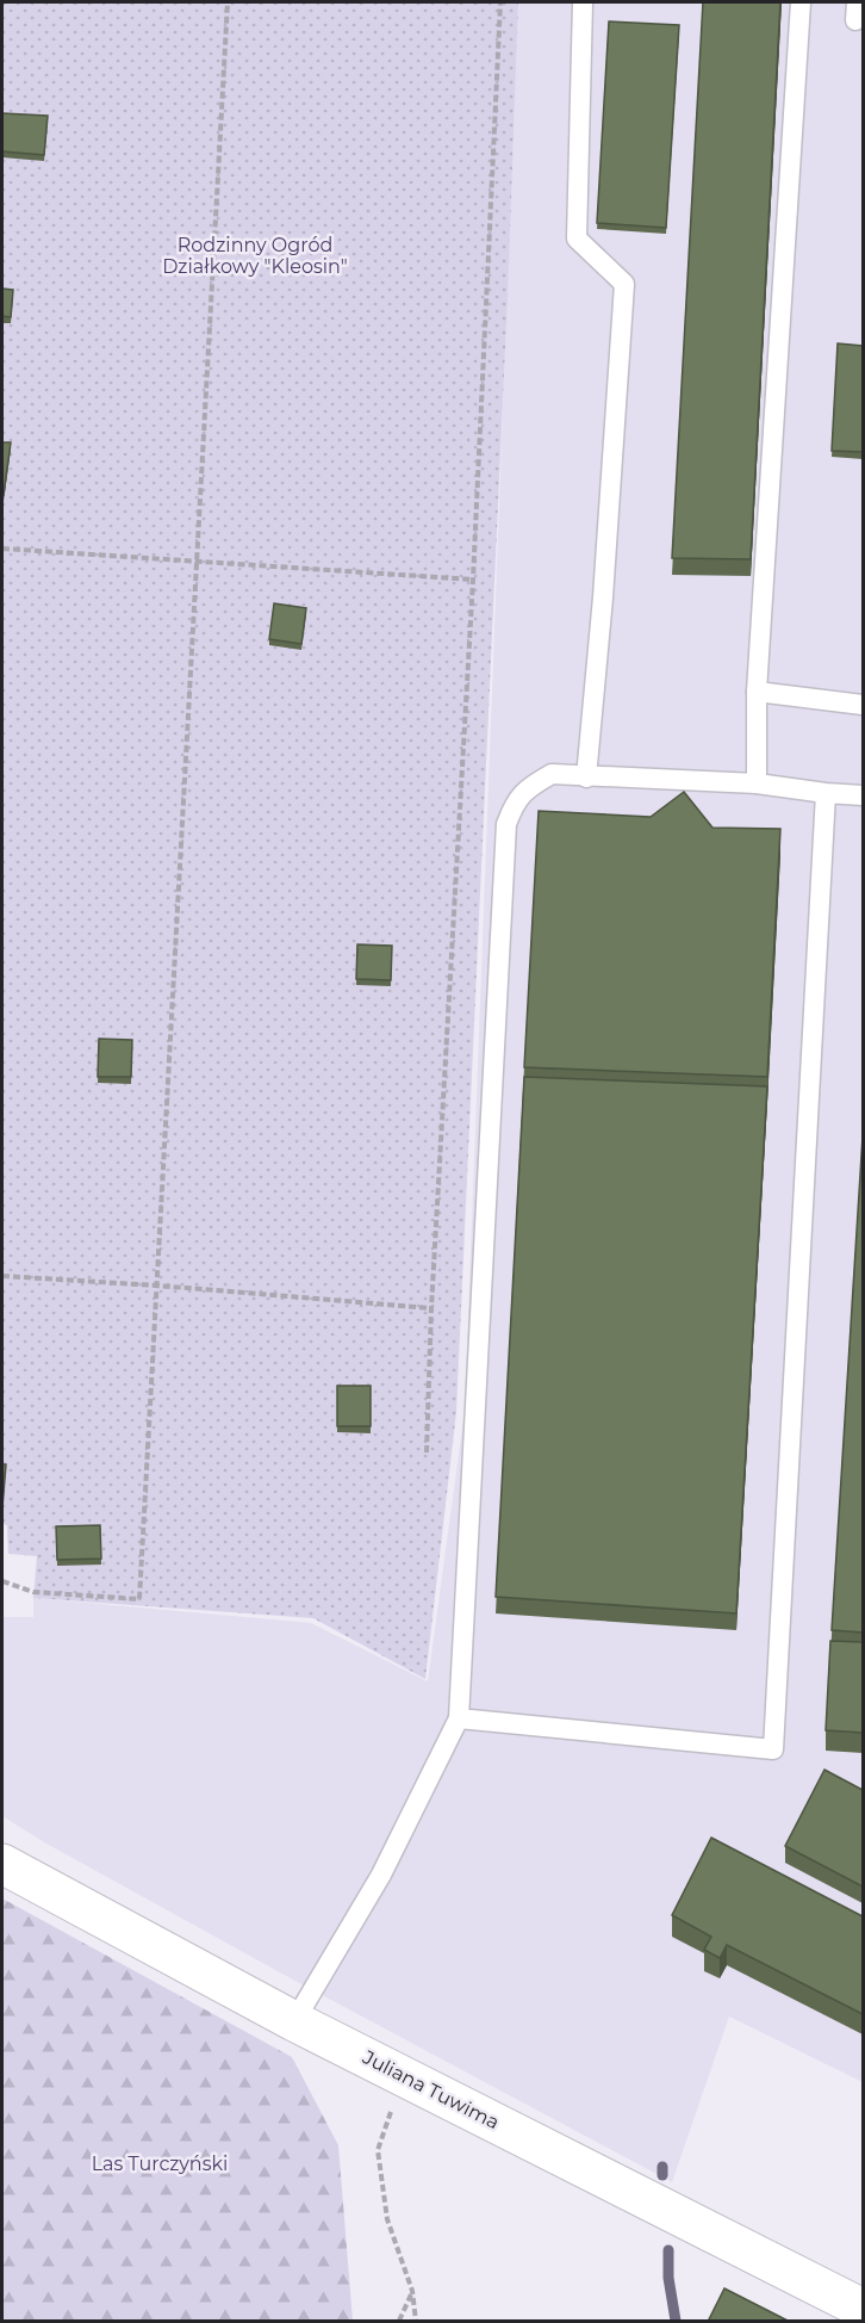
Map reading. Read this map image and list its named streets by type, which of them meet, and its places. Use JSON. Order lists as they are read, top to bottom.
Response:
{
  "streets": {
    "street": ["Juliana Tuwima"]
  },
  "parks": ["Rodzinny Ogród Działkowy \"Kleosin\"", "Las Turczyński"]
}
